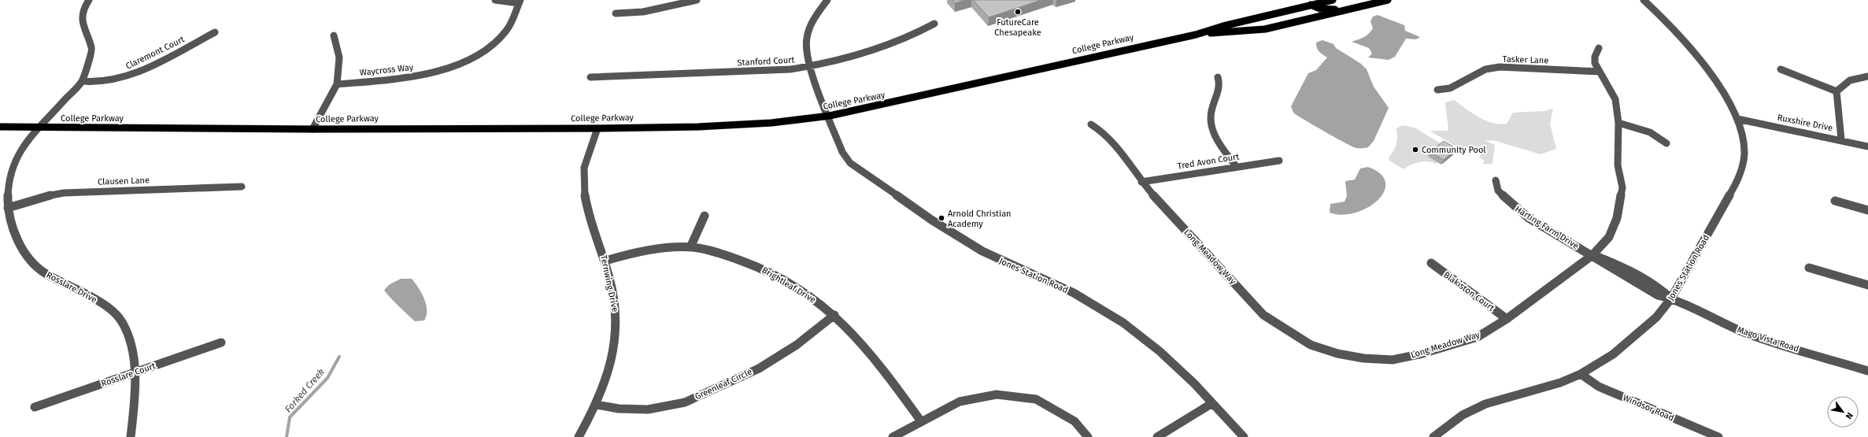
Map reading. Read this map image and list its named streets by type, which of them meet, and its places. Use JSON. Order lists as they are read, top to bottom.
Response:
{
  "streets": {
    "main road": ["College Parkway"],
    "street": [
      "Claremont Court",
      "Tasker Lane",
      "Stanford Court",
      "Waycross Way",
      "Ruxshire Drive",
      "Tred Avon Court",
      "Clausen Lane",
      "Harting Farm Drive",
      "Long Meadow Way",
      "Jones Station Road",
      "Ternwing Drive",
      "Brightleaf Drive",
      "Rosslare Drive",
      "Blakiston Court",
      "Mago Vista Road",
      "Rosslare Court",
      "Greenleaf Circle",
      "Windsor Road"
    ]
  },
  "crossings": [
    ["College Parkway", "Jones Station Road"],
    ["College Parkway", "Ternwing Drive"],
    ["College Parkway", "Rosslare Drive"],
    ["Claremont Court", "Rosslare Drive"],
    ["Tasker Lane", "Long Meadow Way"],
    ["Stanford Court", "Jones Station Road"],
    ["Ruxshire Drive", "Jones Station Road"],
    ["Tred Avon Court", "Long Meadow Way"],
    ["Clausen Lane", "Rosslare Drive"],
    ["Harting Farm Drive", "Long Meadow Way"],
    ["Harting Farm Drive", "Jones Station Road"],
    ["Harting Farm Drive", "Mago Vista Road"],
    ["Long Meadow Way", "Blakiston Court"],
    ["Jones Station Road", "Mago Vista Road"],
    ["Jones Station Road", "Windsor Road"],
    ["Ternwing Drive", "Brightleaf Drive"],
    ["Ternwing Drive", "Greenleaf Circle"],
    ["Brightleaf Drive", "Greenleaf Circle"],
    ["Rosslare Drive", "Rosslare Court"]
  ],
  "water": ["Forked Creek"],
  "places": ["FutureCare Chesapeake", "Community Pool", "Arnold Christian Academy"],
  "north": "bottom right"
}
